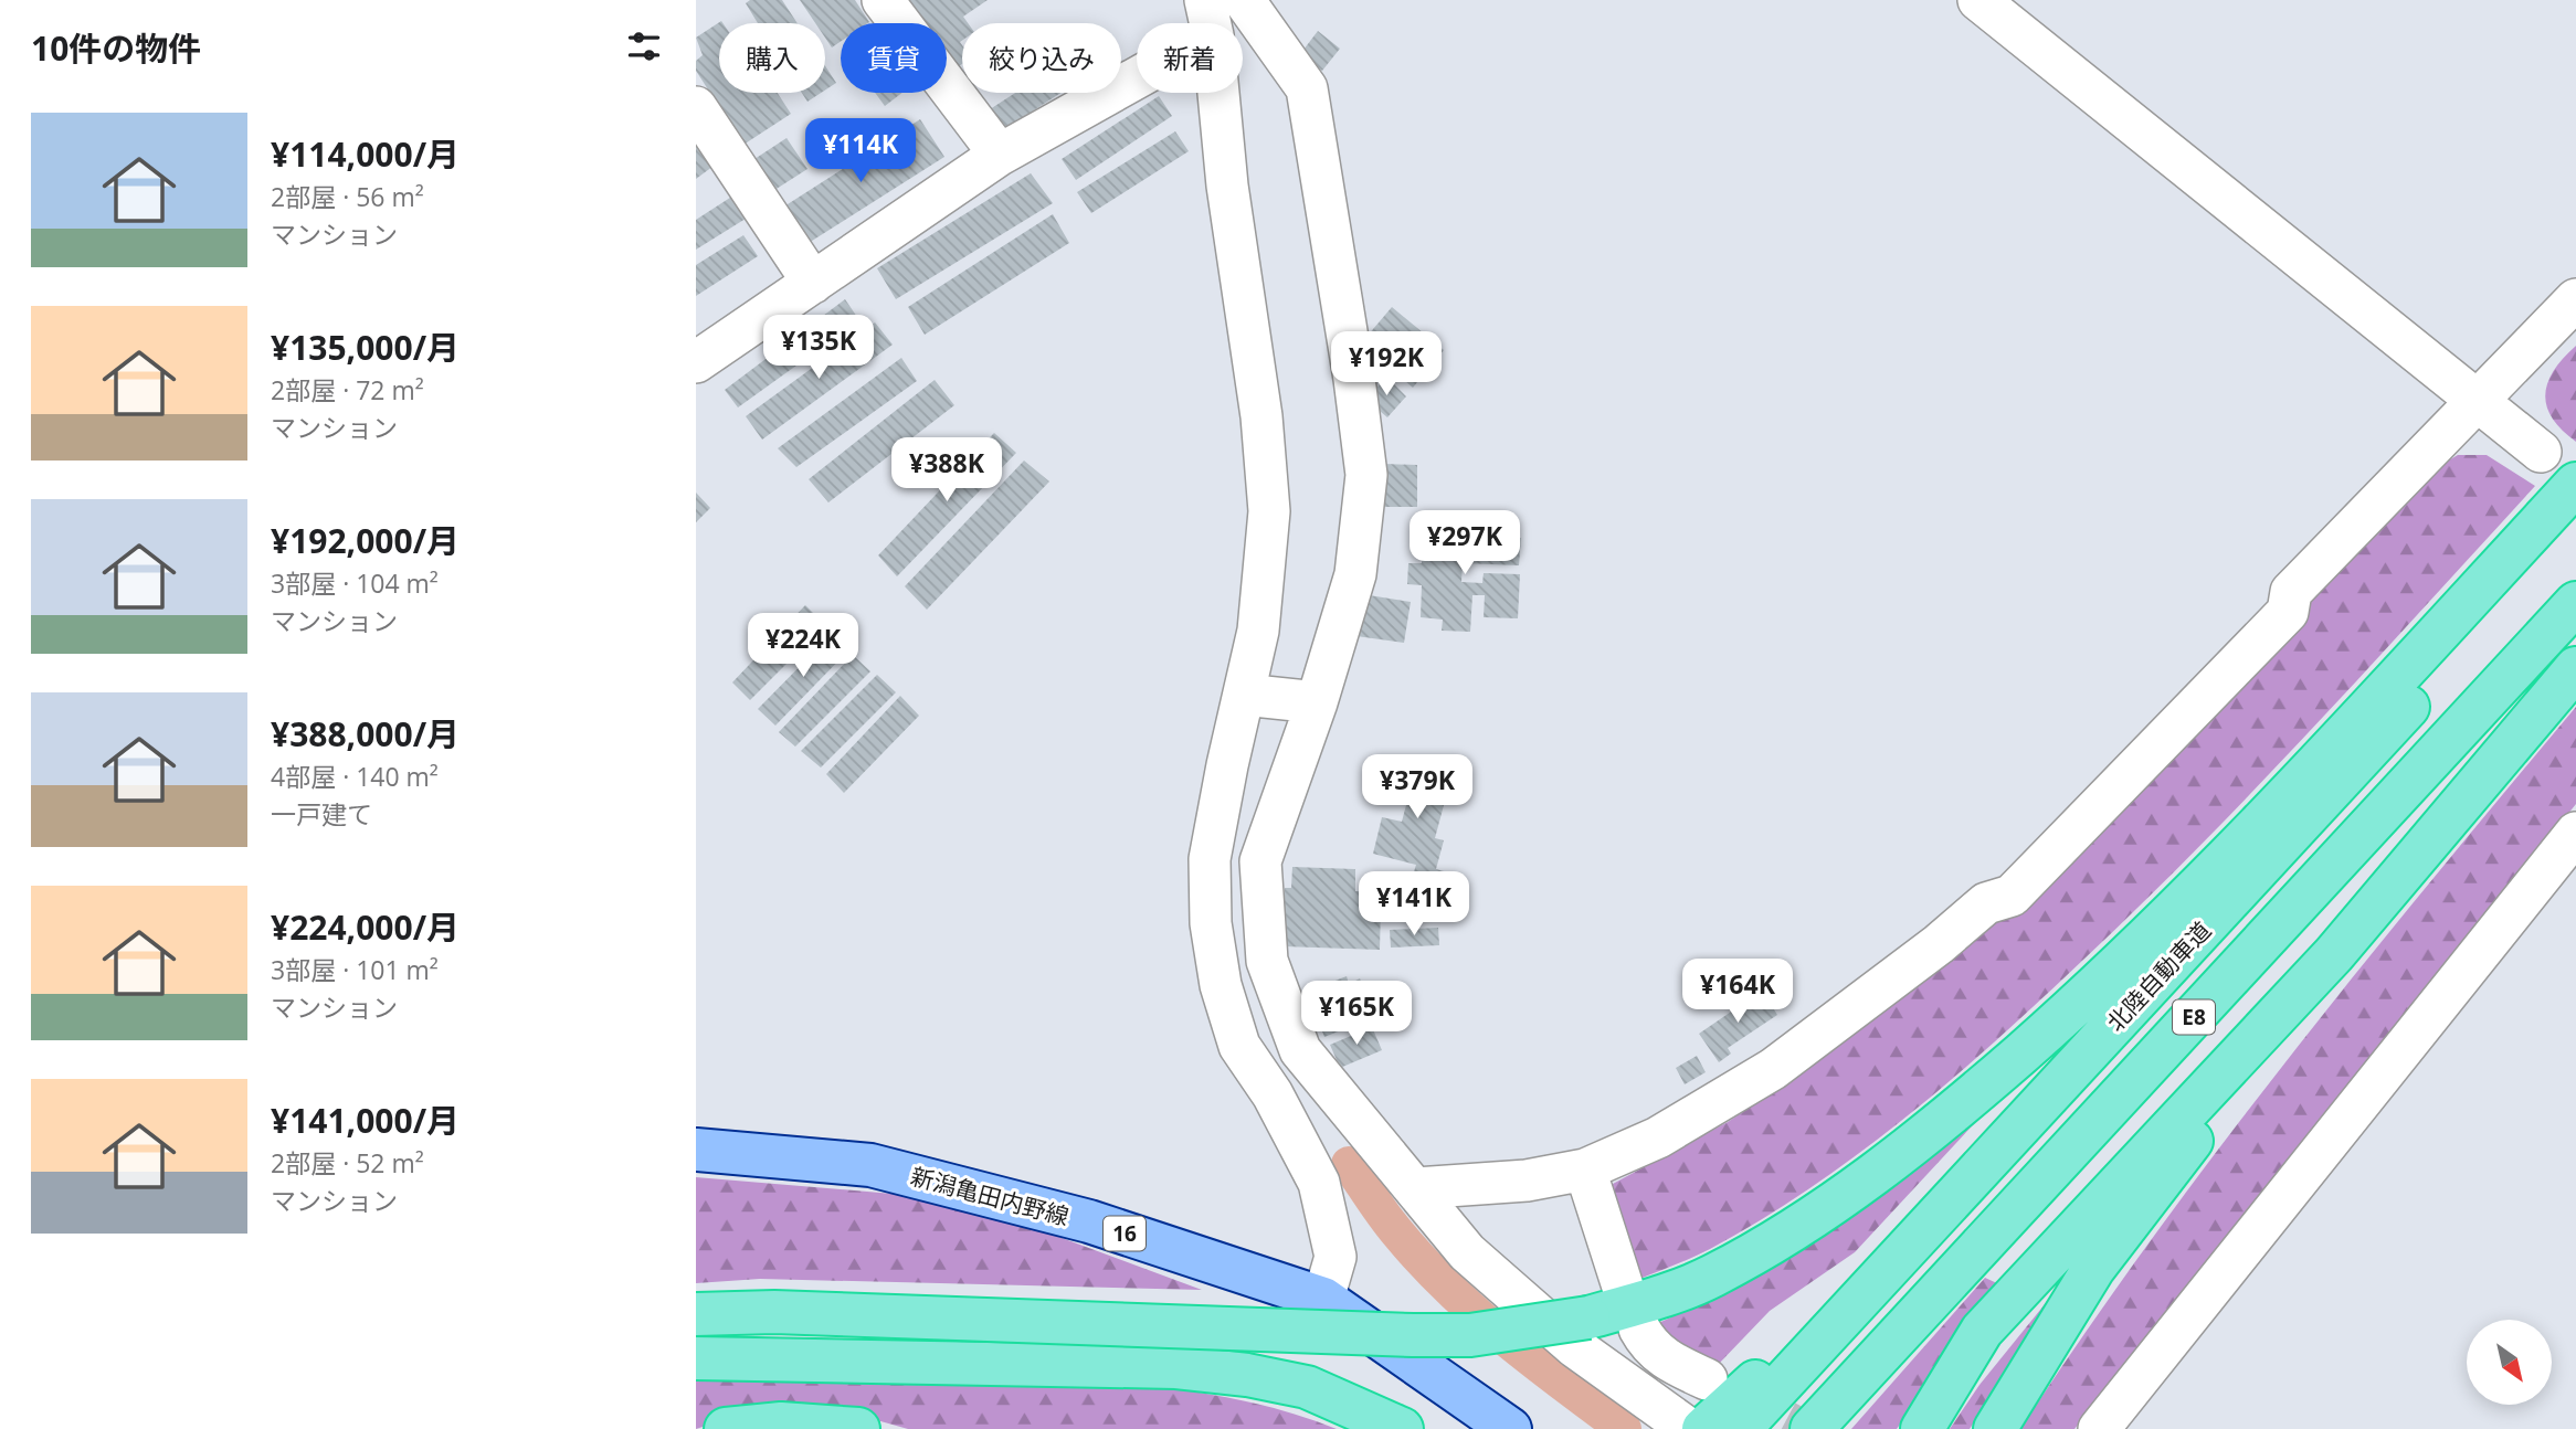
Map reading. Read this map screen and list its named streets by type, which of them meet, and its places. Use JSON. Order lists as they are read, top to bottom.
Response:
{
  "streets": {
    "highway": ["北陸自動車道", "E8"],
    "main road": ["新潟亀田内野線", "16"]
  },
  "north": "bottom right",
  "page": {
    "heading": "10件の物件",
    "chip": [
      "購入",
      "賃貸",
      "絞り込み",
      "新着"
    ],
    "list": [
      {
        "name": "¥114,000/月",
        "note": "2部屋 · 56 m² · マンション"
      },
      {
        "name": "¥135,000/月",
        "note": "2部屋 · 72 m² · マンション"
      },
      {
        "name": "¥192,000/月",
        "note": "3部屋 · 104 m² · マンション"
      },
      {
        "name": "¥388,000/月",
        "note": "4部屋 · 140 m² · 一戸建て"
      },
      {
        "name": "¥224,000/月",
        "note": "3部屋 · 101 m² · マンション"
      },
      {
        "name": "¥141,000/月",
        "note": "2部屋 · 52 m² · マンション"
      }
    ],
    "price": [
      "¥114K",
      "¥135K",
      "¥192K",
      "¥388K",
      "¥297K",
      "¥224K",
      "¥379K",
      "¥141K",
      "¥164K",
      "¥165K"
    ]
  }
}
